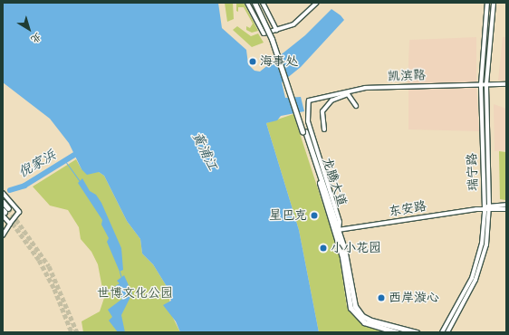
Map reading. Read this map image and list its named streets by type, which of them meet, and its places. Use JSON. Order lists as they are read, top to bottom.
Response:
{
  "streets": {
    "main road": ["龙腾大道"],
    "street": ["凯滨路", "瑞宁路", "东安路"]
  },
  "crossings": [
    ["凯滨路", "瑞宁路"],
    ["凯滨路", "龙腾大道"],
    ["凯滨路", "东安路"],
    ["瑞宁路", "东安路"],
    ["龙腾大道", "东安路"]
  ],
  "water": ["黄浦江", "倪家浜"],
  "parks": ["世博文化公园"],
  "places": [
    "海事处",
    "星巴克",
    "小小花园",
    "西岸漩心"
  ],
  "north": "bottom right"
}
